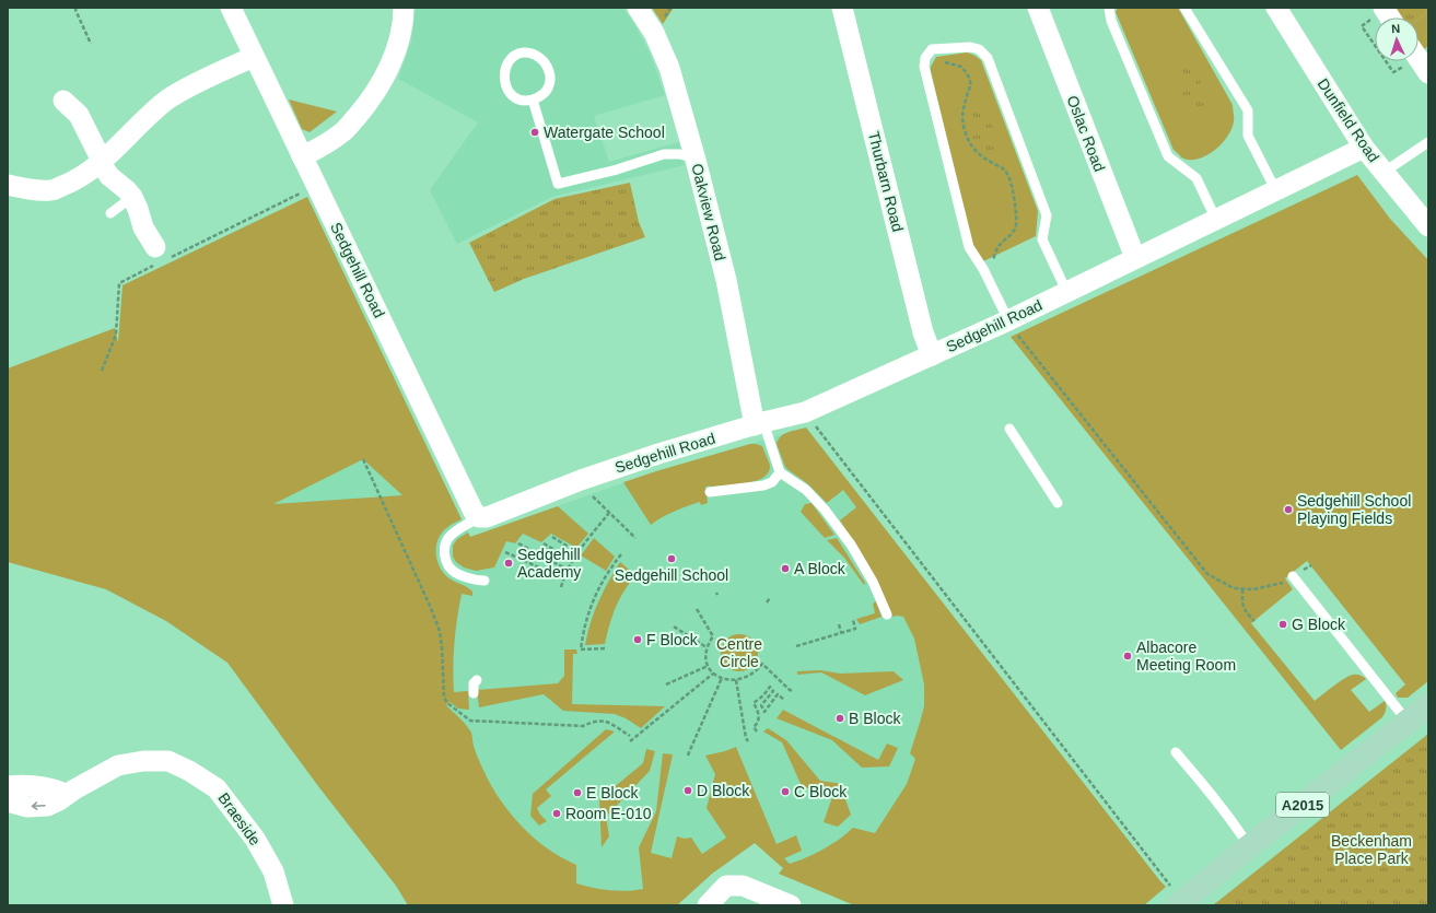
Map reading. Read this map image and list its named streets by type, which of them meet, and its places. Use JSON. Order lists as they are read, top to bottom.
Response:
{
  "streets": {
    "main road": ["A2015"],
    "street": [
      "Dunfield Road",
      "Oslac Road",
      "Thurbarn Road",
      "Oakview Road",
      "Sedgehill Road",
      "Braeside"
    ]
  },
  "crossings": [
    ["Dunfield Road", "Sedgehill Road"],
    ["Oslac Road", "Sedgehill Road"],
    ["Thurbarn Road", "Sedgehill Road"],
    ["Oakview Road", "Sedgehill Road"]
  ],
  "parks": ["Centre Circle", "Beckenham Place Park"],
  "places": [
    "Watergate School",
    "Sedgehill School Playing Fields",
    "Sedgehill School",
    "Sedgehill Academy",
    "A Block",
    "G Block",
    "F Block",
    "Albacore Meeting Room",
    "B Block",
    "D Block",
    "C Block",
    "E Block",
    "Room E-010"
  ],
  "north": "top"
}
